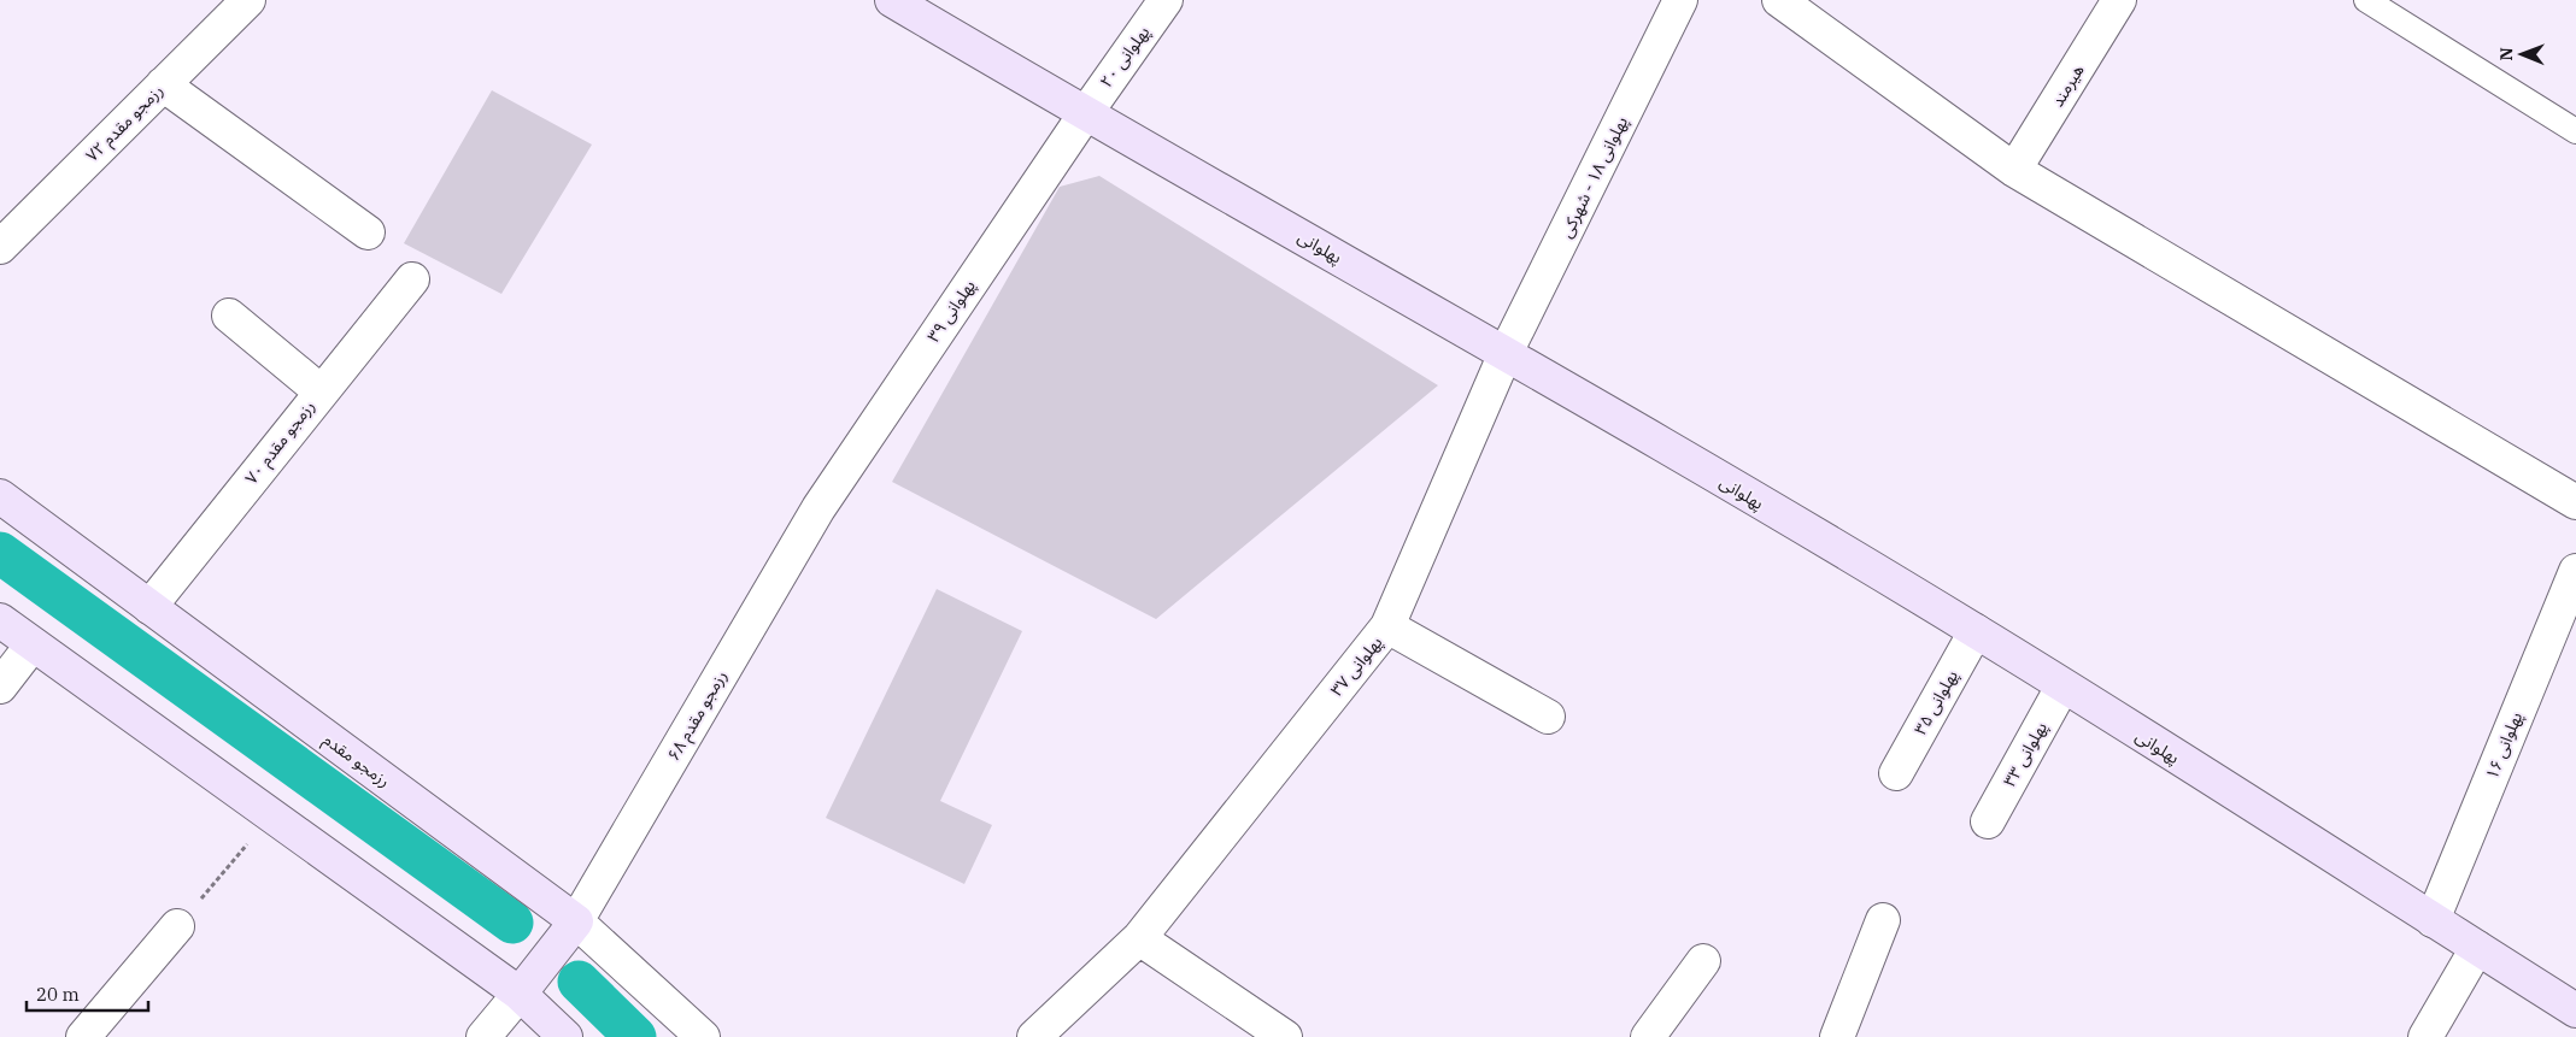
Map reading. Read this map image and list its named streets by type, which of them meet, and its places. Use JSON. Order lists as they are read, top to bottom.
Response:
{
  "streets": {
    "street": [
      "پهلوانی ۲۰",
      "هیرمند",
      "رزمجو مقدم ۷۲",
      "پهلوانی ۱۸ - شهرکی",
      "پهلوانی",
      "پهلوانی ۳۹",
      "رزمجو مقدم ۷۰",
      "پهلوانی ۳۷",
      "پهلوانی ۳۵",
      "رزمجو مقدم ۶۸",
      "پهلوانی ۱۶",
      "پهلوانی ۳۳",
      "رزمجو مقدم"
    ]
  },
  "crossings": [
    ["پهلوانی ۲۰", "پهلوانی"],
    ["پهلوانی ۲۰", "پهلوانی ۳۹"],
    ["پهلوانی ۱۸ - شهرکی", "پهلوانی"],
    ["پهلوانی ۱۸ - شهرکی", "پهلوانی ۳۷"],
    ["پهلوانی", "پهلوانی ۳۹"],
    ["پهلوانی", "پهلوانی ۳۷"],
    ["پهلوانی", "پهلوانی ۳۵"],
    ["پهلوانی", "پهلوانی ۱۶"],
    ["پهلوانی", "پهلوانی ۳۳"],
    ["پهلوانی ۳۹", "رزمجو مقدم ۶۸"],
    ["رزمجو مقدم ۷۰", "رزمجو مقدم"],
    ["رزمجو مقدم ۶۸", "رزمجو مقدم"]
  ],
  "scale_bar": "20 m",
  "north": "left"
}
